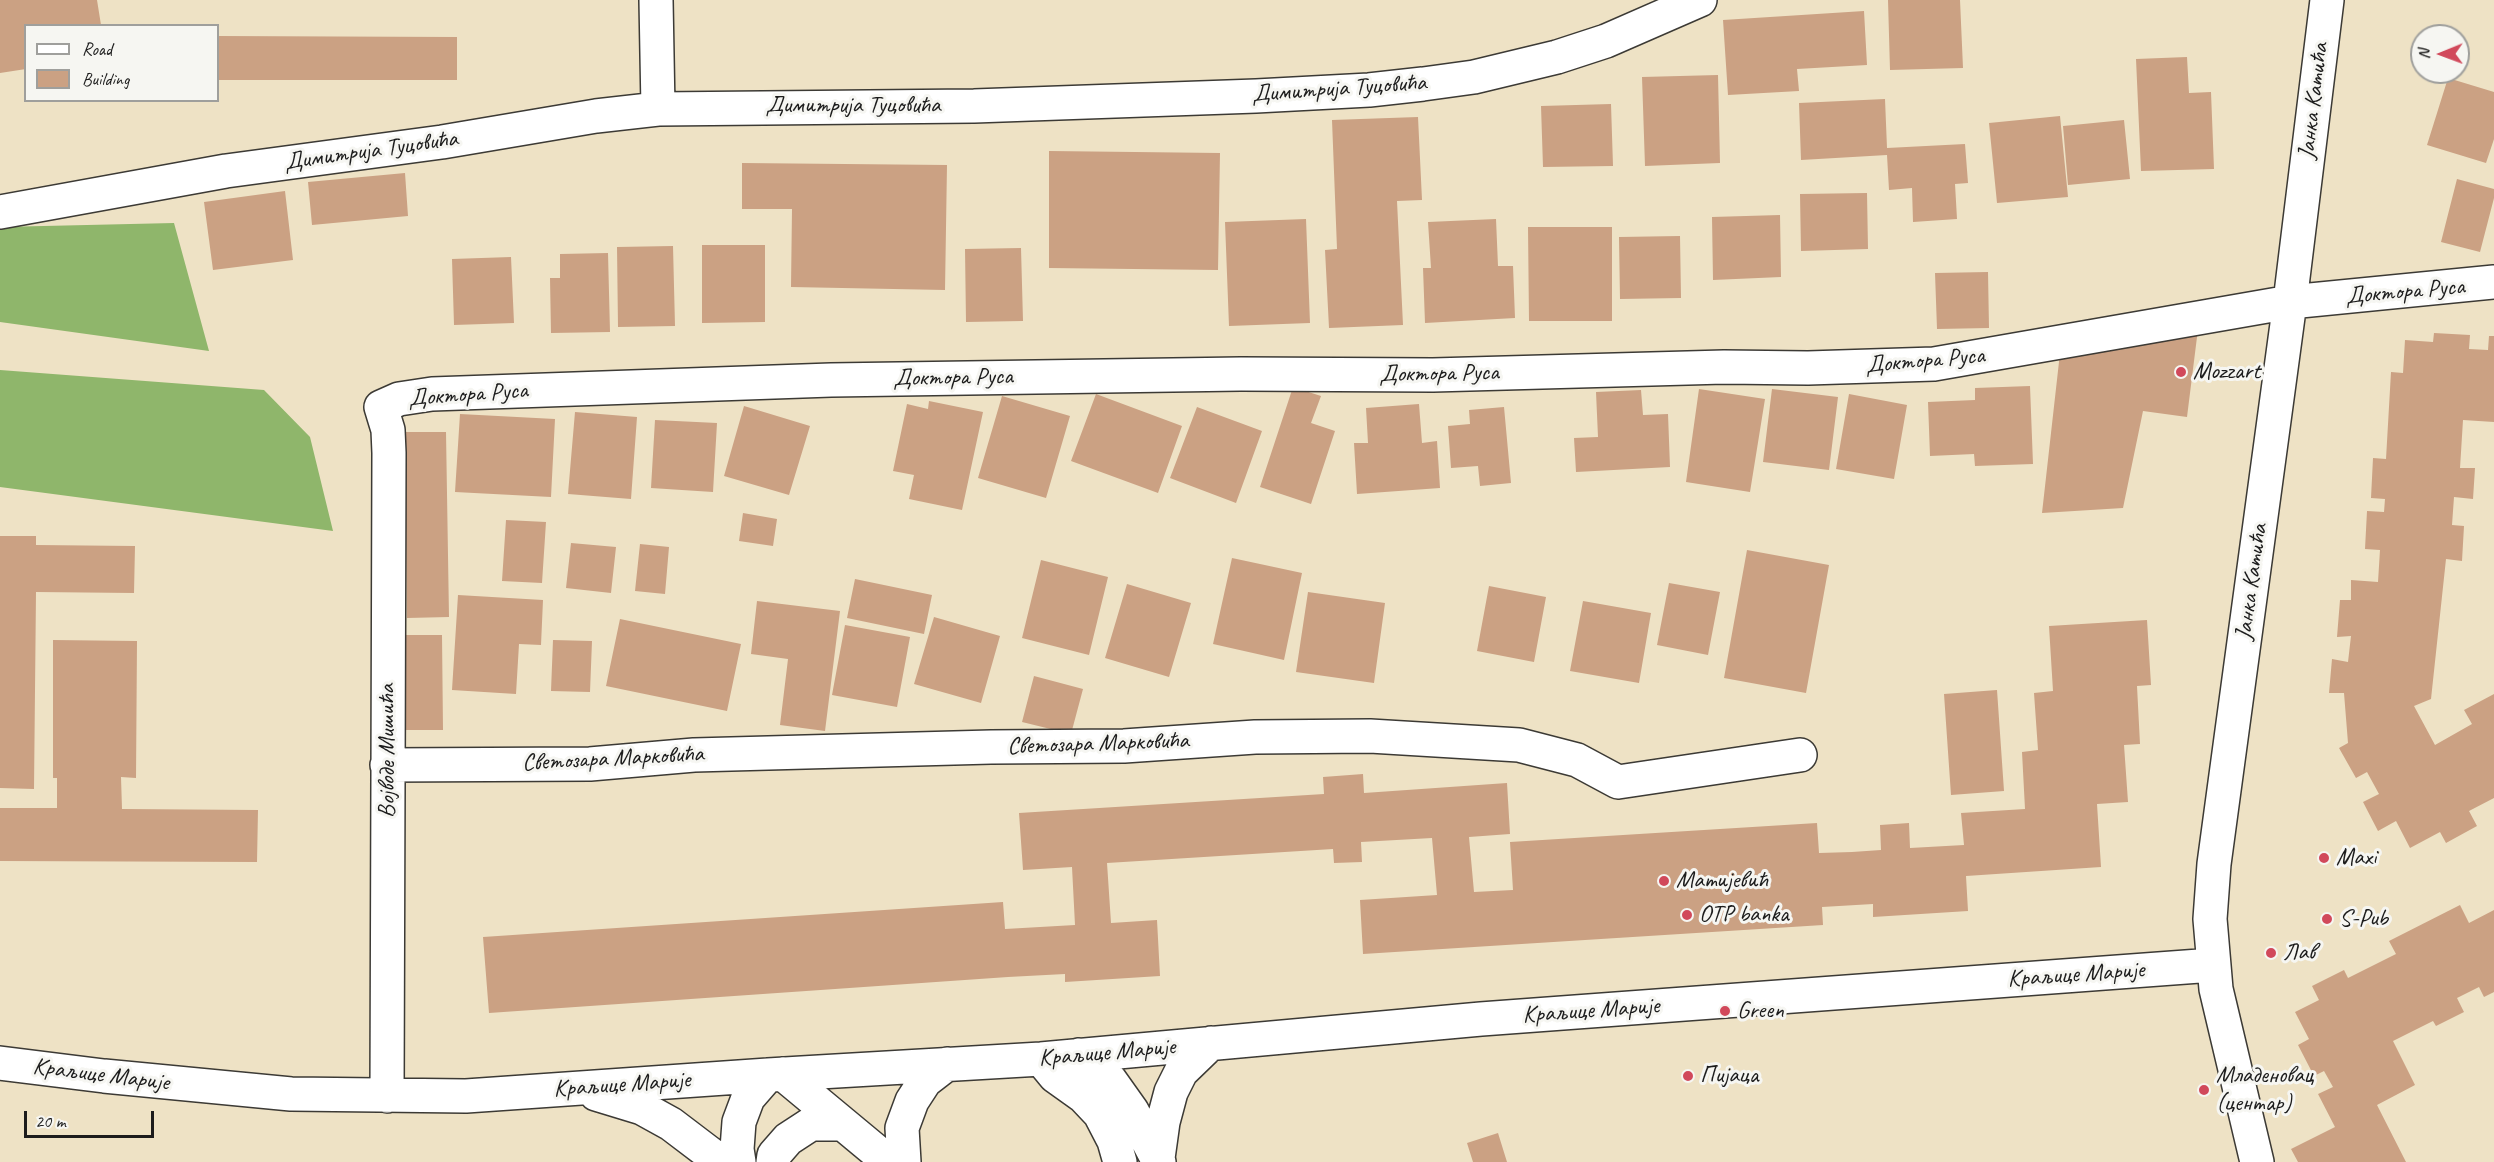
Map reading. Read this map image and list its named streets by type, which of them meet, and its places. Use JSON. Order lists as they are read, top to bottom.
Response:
{
  "streets": {
    "street": [
      "Димитрија Туцовића",
      "Јанка Катића",
      "Доктора Руса",
      "Светозара Марковића",
      "Војводе Мишића",
      "Краљице Марије"
    ]
  },
  "crossings": [
    ["Јанка Катића", "Доктора Руса"],
    ["Јанка Катића", "Краљице Марије"],
    ["Доктора Руса", "Војводе Мишића"],
    ["Светозара Марковића", "Војводе Мишића"],
    ["Војводе Мишића", "Краљице Марије"]
  ],
  "places": [
    "Mozzart",
    "Maxi",
    "Матијевић",
    "OTP banka",
    "S-Pub",
    "Лав",
    "Green",
    "Пијаца",
    "Младеновац (центар)"
  ],
  "legend": ["Road", "Building"],
  "scale_bar": "20 m",
  "north": "left"
}
